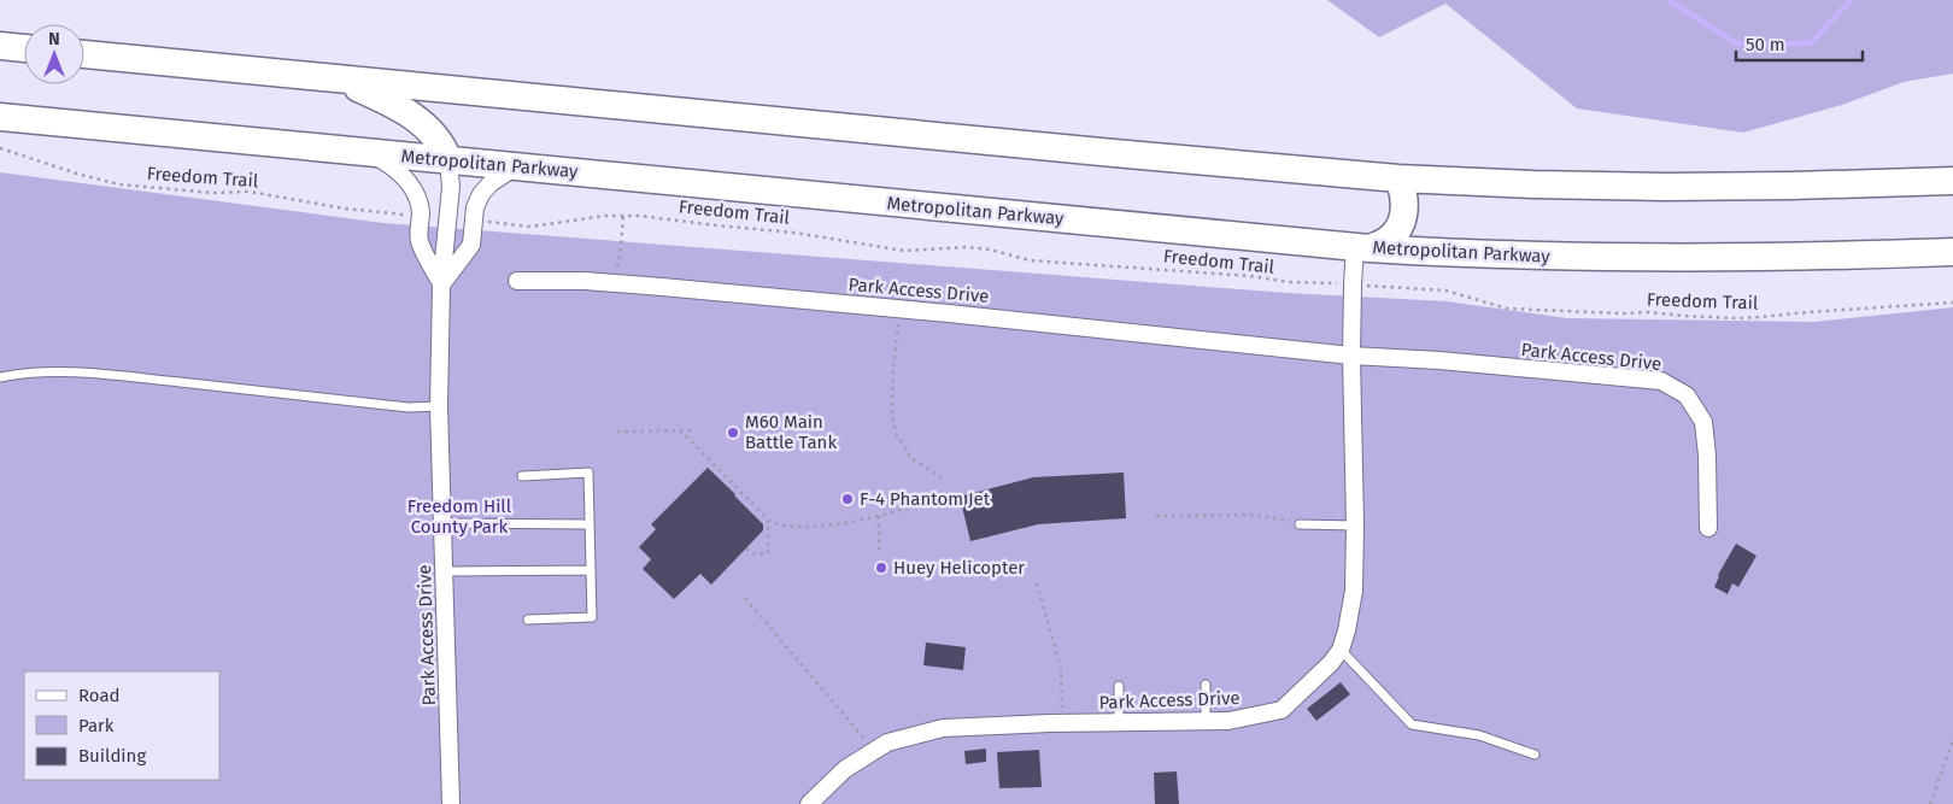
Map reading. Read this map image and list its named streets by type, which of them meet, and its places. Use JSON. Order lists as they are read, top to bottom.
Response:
{
  "streets": {
    "main road": ["Metropolitan Parkway"],
    "street": ["Park Access Drive"],
    "path": ["Freedom Trail"]
  },
  "crossings": [
    ["Metropolitan Parkway", "Park Access Drive"],
    ["Freedom Trail", "Park Access Drive"]
  ],
  "parks": ["Freedom Hill County Park"],
  "places": ["M60 Main Battle Tank", "F-4 Phantom Jet", "Huey Helicopter"],
  "legend": ["Road", "Park", "Building"],
  "scale_bar": "50 m",
  "north": "top"
}
